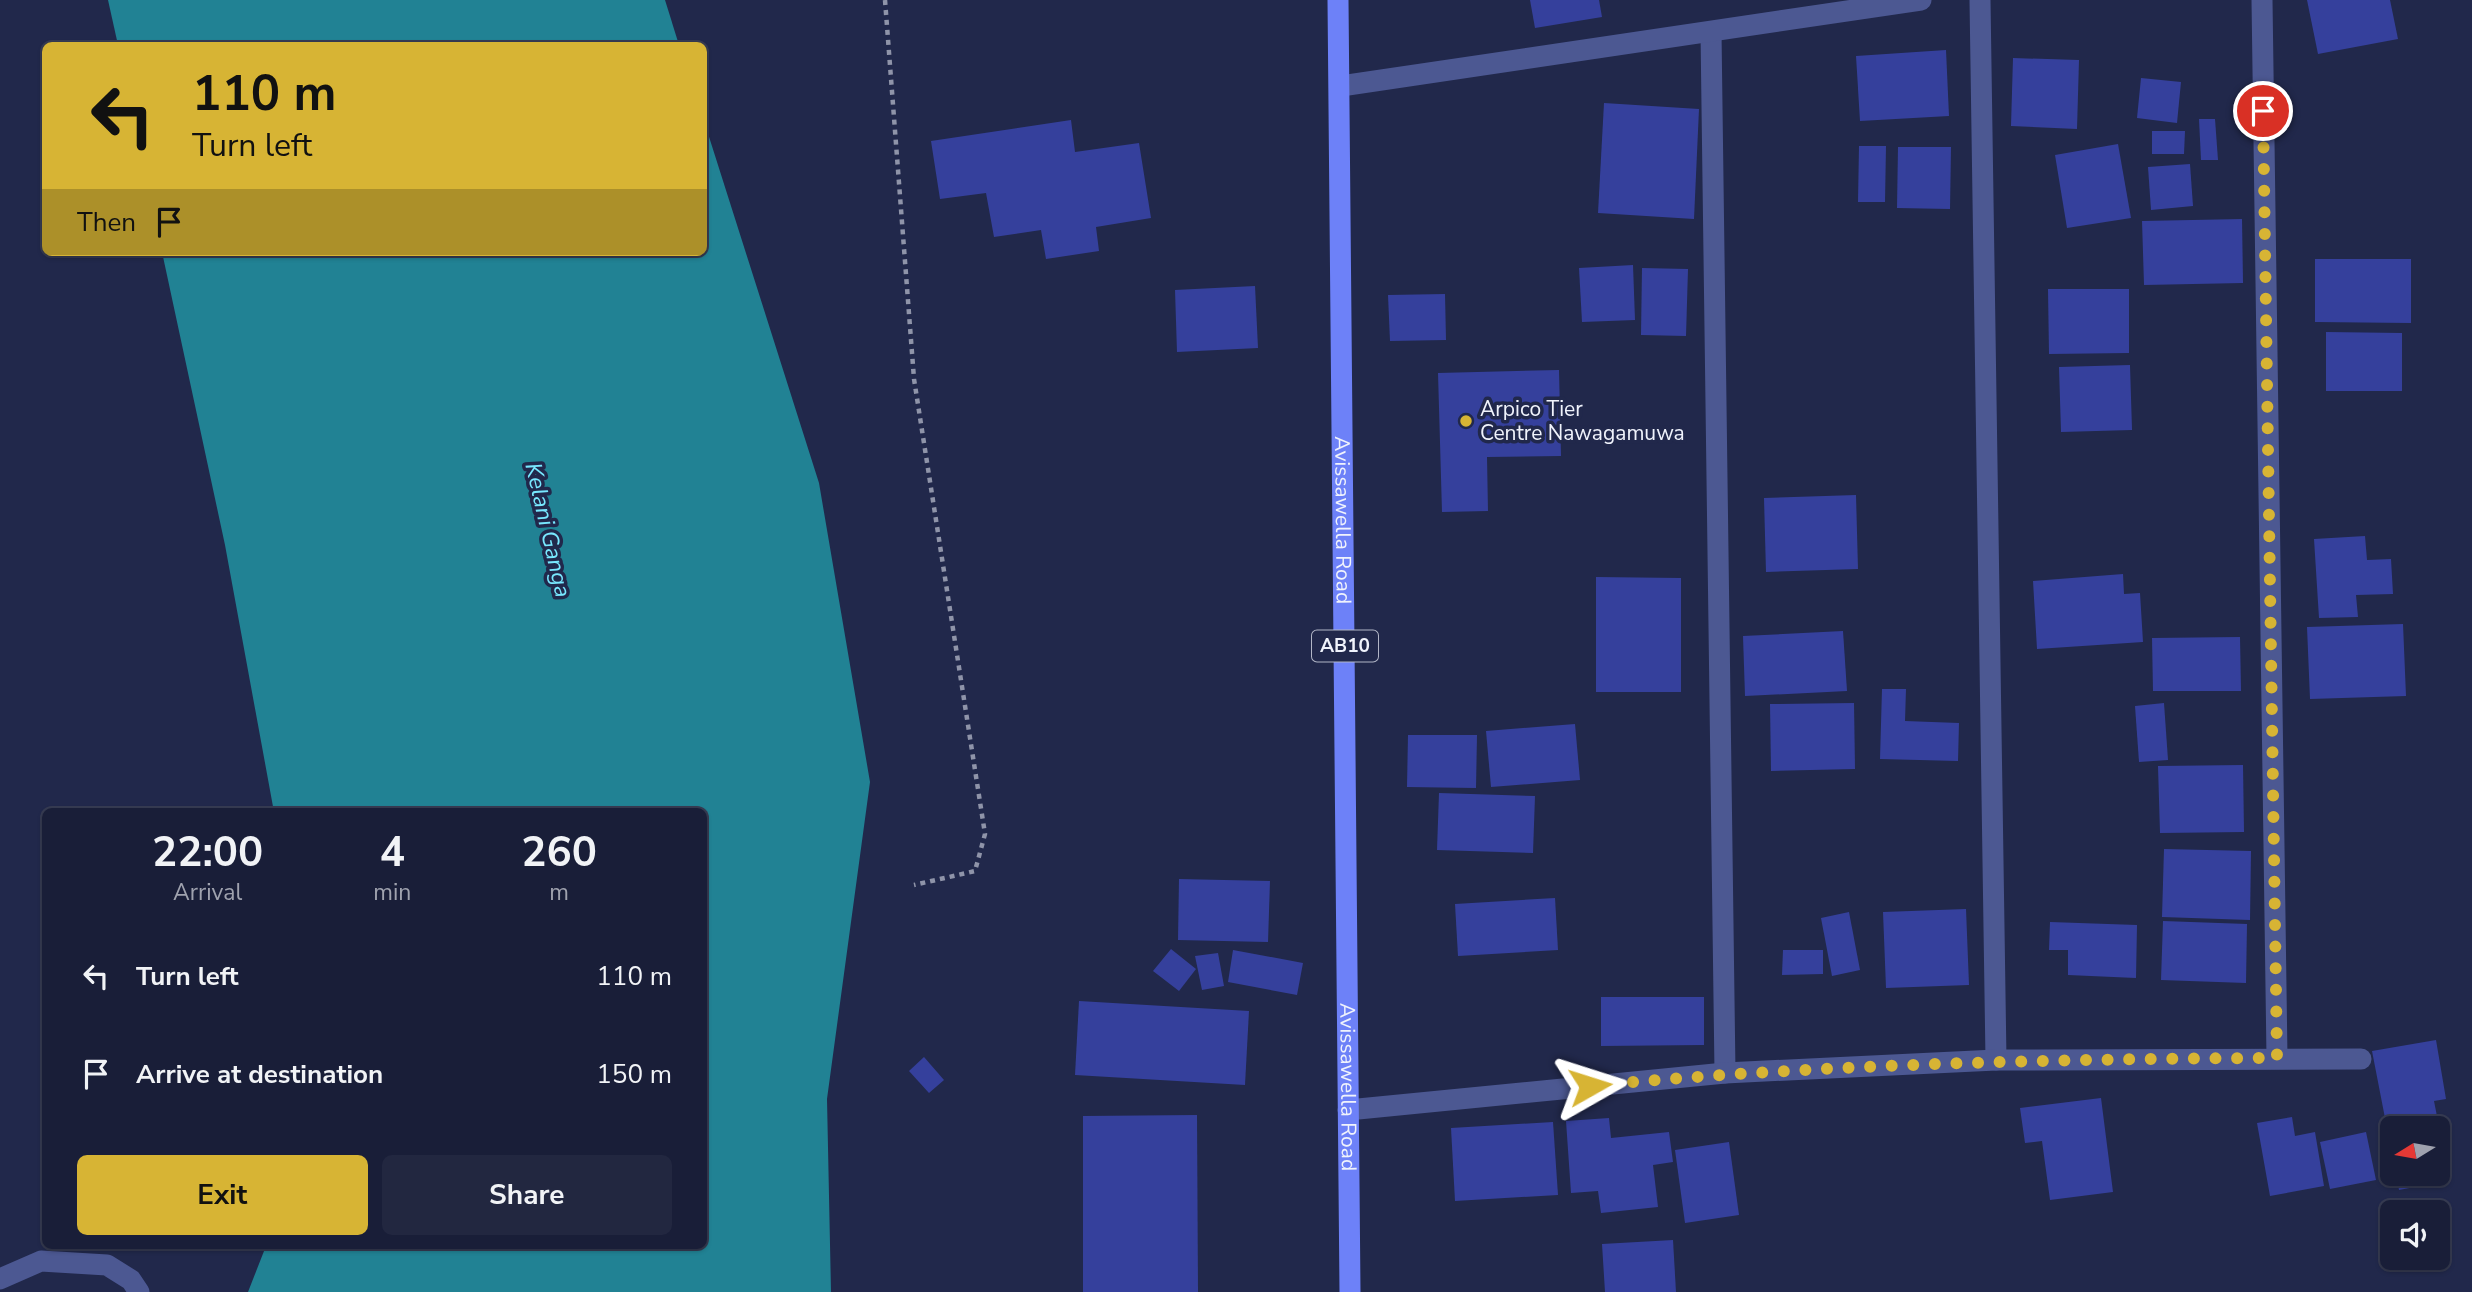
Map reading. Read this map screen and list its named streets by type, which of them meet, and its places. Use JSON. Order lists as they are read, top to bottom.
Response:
{
  "streets": {
    "main road": ["Avissawella Road", "AB10"]
  },
  "water": ["Kelani Ganga"],
  "places": ["Arpico Tier Centre Nawagamuwa"],
  "north": "left",
  "page": {
    "turn": ["110 m", "Turn left"],
    "then": "Then",
    "eta": [
      "22:00",
      "Arrival",
      "4",
      "min",
      "260",
      "m"
    ],
    "list": [
      {
        "name": "Turn left",
        "value": "110 m"
      },
      {
        "name": "Arrive at destination",
        "value": "150 m"
      }
    ],
    "buttons": ["Exit", "Share"]
  }
}
